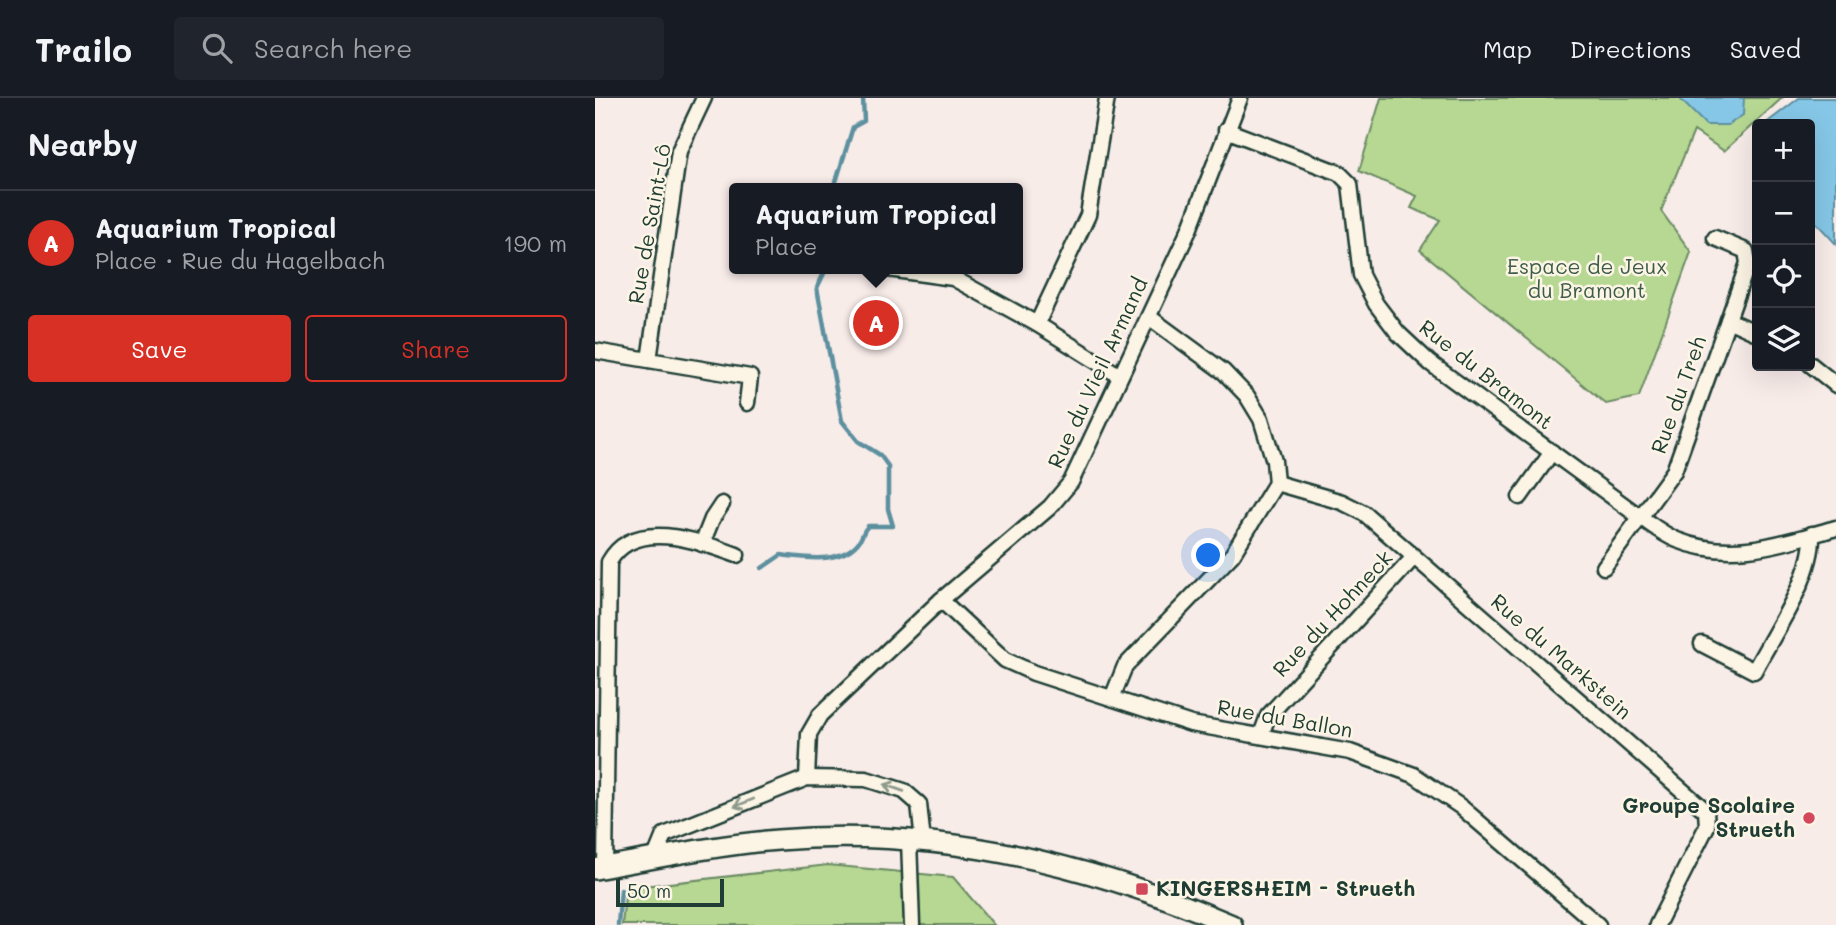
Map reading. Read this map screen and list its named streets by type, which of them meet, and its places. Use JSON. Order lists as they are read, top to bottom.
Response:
{
  "streets": {
    "street": [
      "Rue de Saint-Lô",
      "Rue du Vieil Armand",
      "Rue du Bramont",
      "Rue du Treh",
      "Rue du Hohneck",
      "Rue du Markstein",
      "Rue du Ballon"
    ]
  },
  "crossings": [
    ["Rue du Vieil Armand", "Rue du Bramont"],
    ["Rue du Vieil Armand", "Rue du Ballon"],
    ["Rue du Bramont", "Rue du Treh"],
    ["Rue du Hohneck", "Rue du Markstein"],
    ["Rue du Hohneck", "Rue du Ballon"]
  ],
  "parks": ["Espace de Jeux du Bramont"],
  "places": {
    "other": ["Groupe Scolaire Strueth"],
    "transit": ["KINGERSHEIM - Strueth"]
  },
  "scale_bar": "50 m",
  "page": {
    "header": "Trailo",
    "search": "Search here",
    "nav": ["Map", "Directions", "Saved"],
    "heading": "Nearby",
    "map_buttons": ["+", "−"],
    "popup": ["Aquarium Tropical", "Place"],
    "list": [
      {
        "mark": "A",
        "name": "Aquarium Tropical",
        "note": "Place · Rue du Hagelbach",
        "value": "190 m"
      }
    ],
    "buttons": ["Save", "Share"],
    "pins": "A",
    "scale": "50 m"
  }
}
